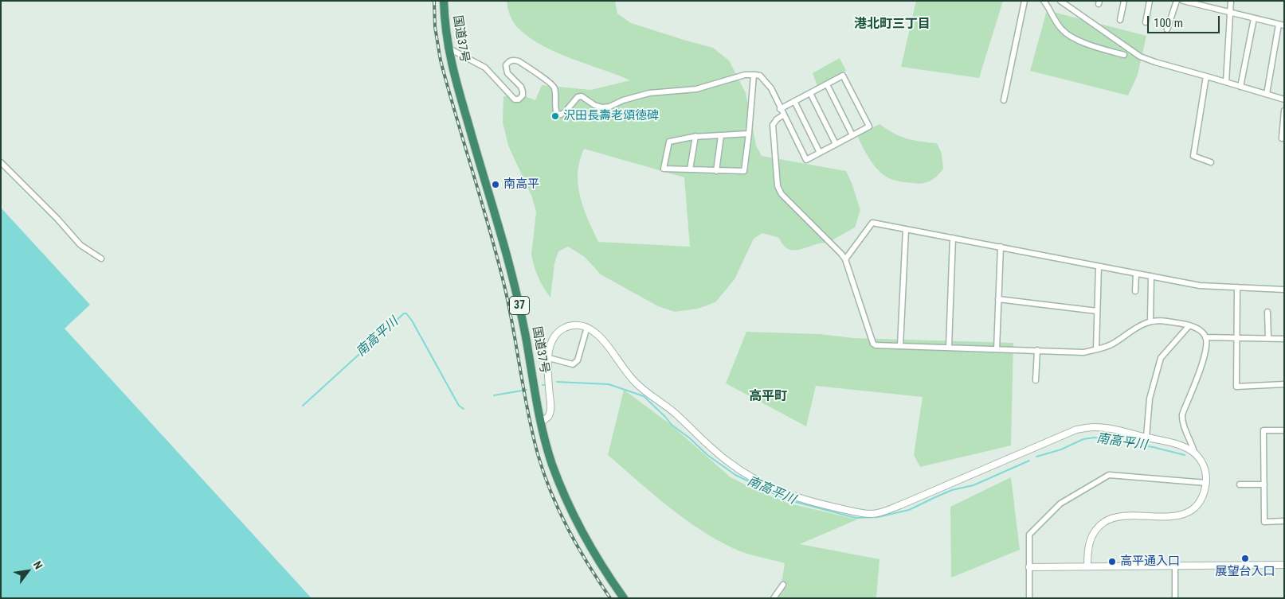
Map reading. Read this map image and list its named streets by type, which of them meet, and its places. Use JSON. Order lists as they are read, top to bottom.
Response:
{
  "streets": {
    "highway": ["国道37号", "37"]
  },
  "districts": ["港北町三丁目", "高平町"],
  "water": ["南高平川"],
  "places": [
    "沢田長壽老頌徳碑",
    "南高平",
    "展望台入口",
    "高平通入口"
  ],
  "scale_bar": "100 m",
  "north": "top right"
}
